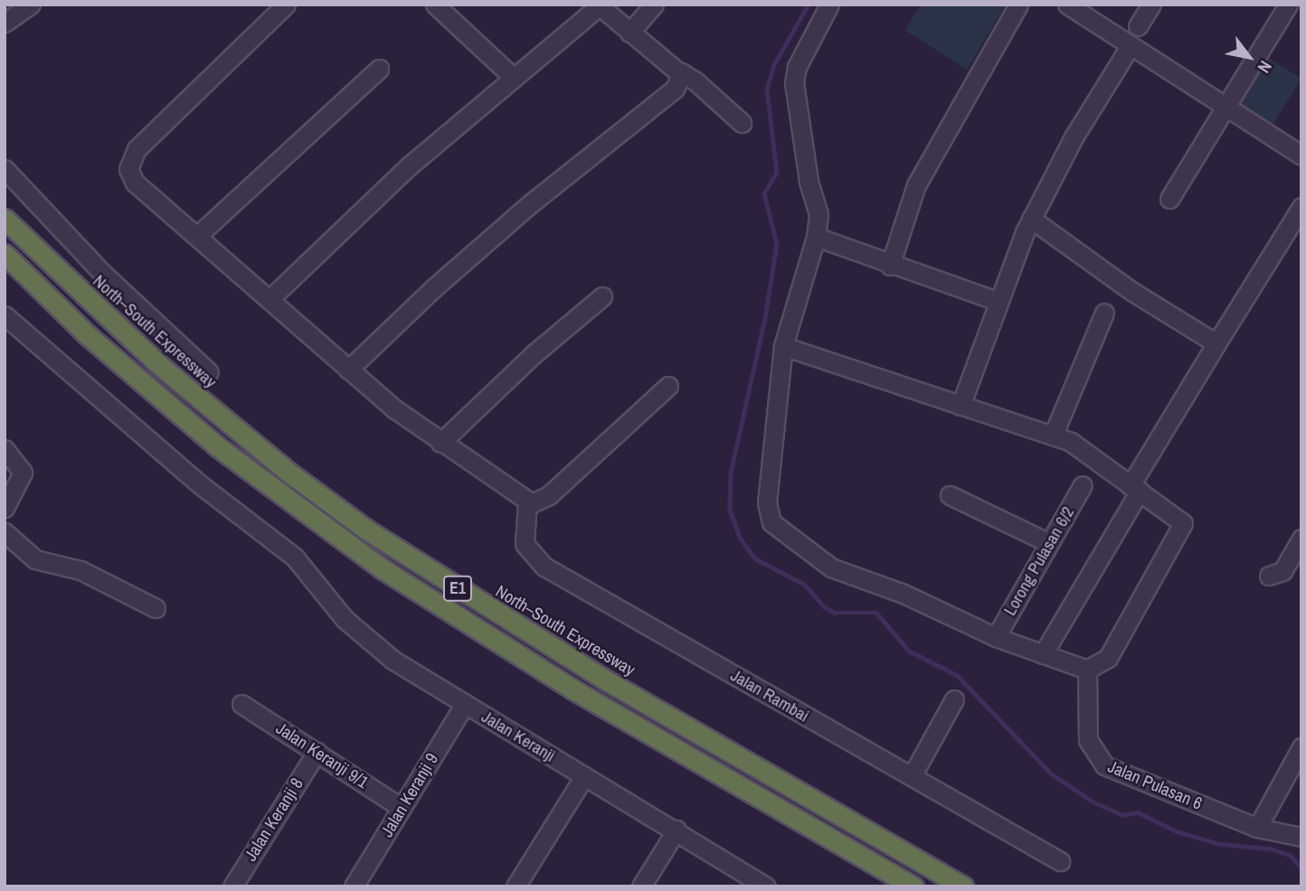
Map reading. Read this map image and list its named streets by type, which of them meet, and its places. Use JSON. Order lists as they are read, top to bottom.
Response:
{
  "streets": {
    "highway": ["North–South Expressway", "E1"],
    "street": [
      "Lorong Pulasan 6/2",
      "Jalan Rambai",
      "Jalan Keranji",
      "Jalan Keranji 9/1",
      "Jalan Pulasan 6",
      "Jalan Keranji 9",
      "Jalan Keranji 8"
    ]
  },
  "crossings": [
    ["Jalan Keranji", "Jalan Keranji 9"],
    ["Jalan Keranji 9/1", "Jalan Keranji 9"],
    ["Jalan Keranji 9/1", "Jalan Keranji 8"]
  ],
  "north": "bottom right"
}
